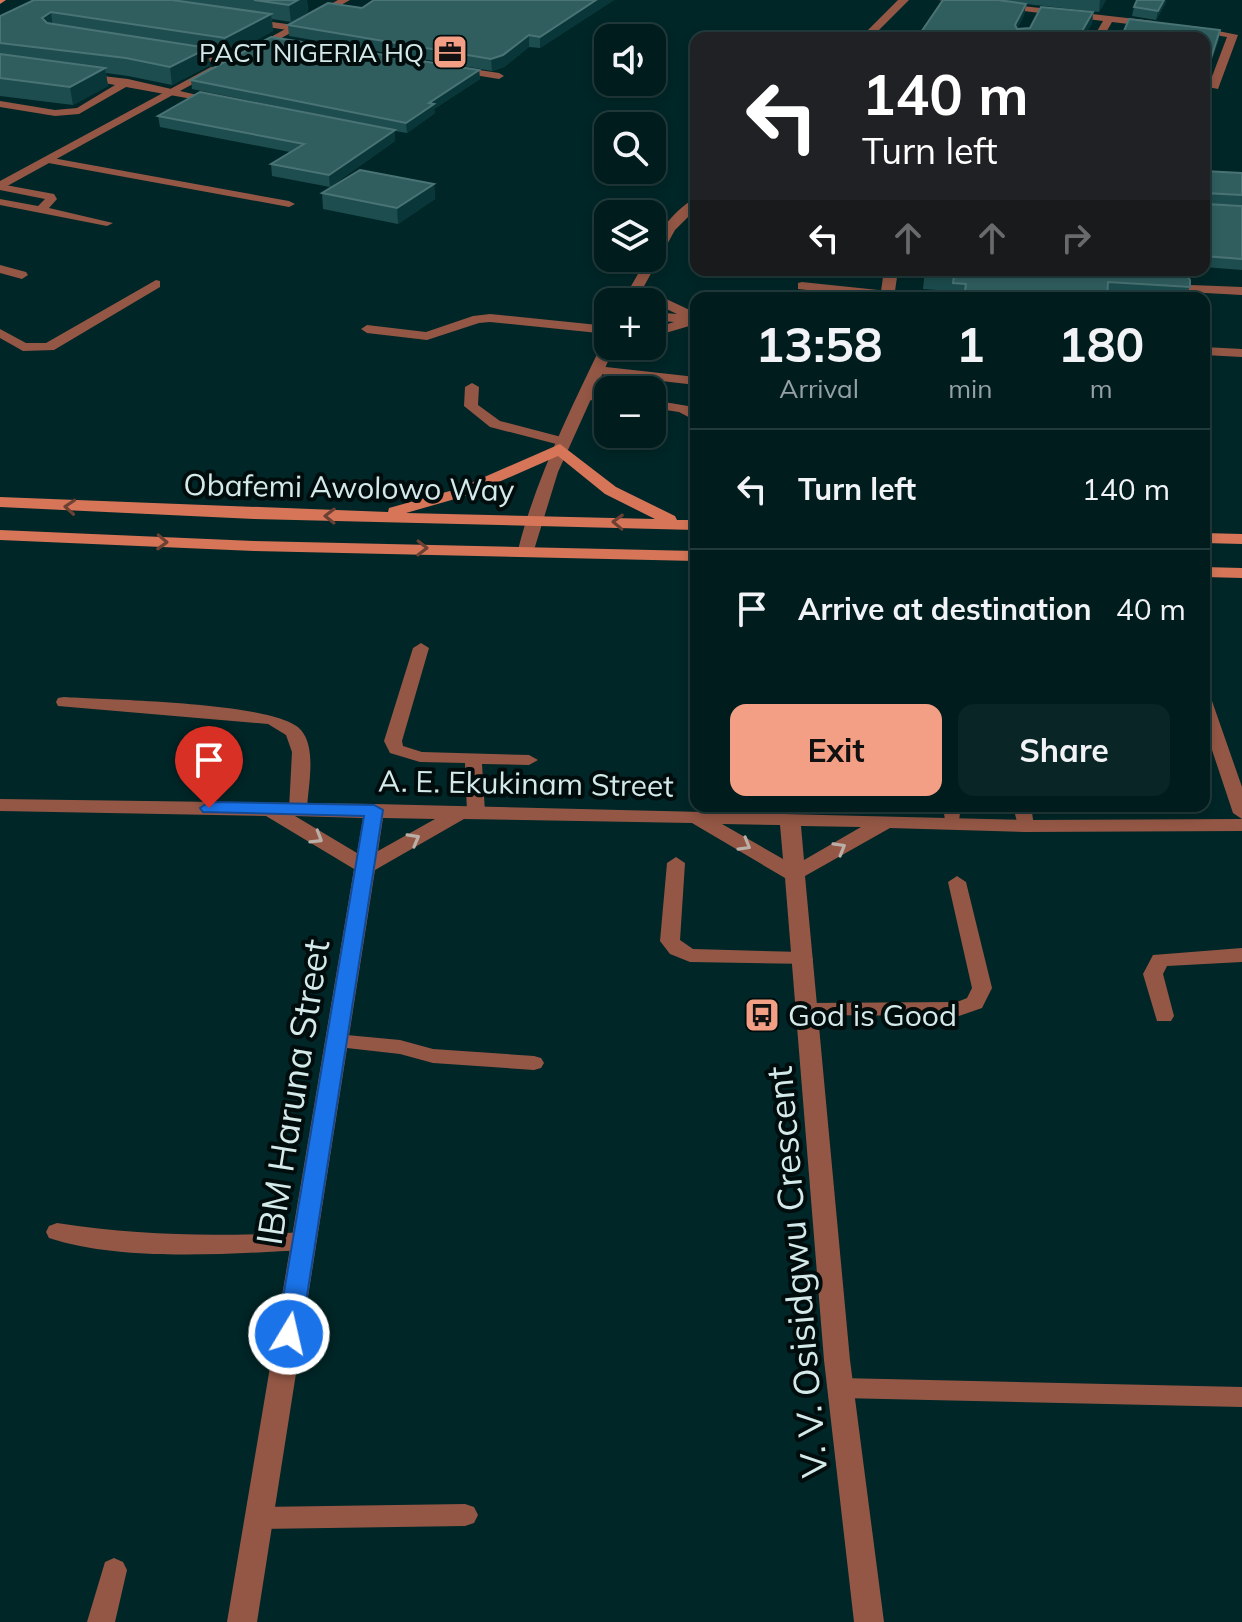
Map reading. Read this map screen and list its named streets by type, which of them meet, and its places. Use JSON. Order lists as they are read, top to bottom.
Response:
{
  "streets": {
    "main road": ["Obafemi Awolowo Way"],
    "street": ["A. E. Ekukinam Street", "IBM Haruna Street", "V. V. Osisidgwu Crescent"]
  },
  "crossings": [
    ["A. E. Ekukinam Street", "IBM Haruna Street"],
    ["A. E. Ekukinam Street", "V. V. Osisidgwu Crescent"]
  ],
  "places": {
    "office": ["PACT NIGERIA HQ"],
    "bus stop": ["God is Good"]
  },
  "page": {
    "map_buttons": ["+", "−"],
    "turn": ["140 m", "Turn left"],
    "eta": [
      "13:58",
      "Arrival",
      "1",
      "min",
      "180",
      "m"
    ],
    "list": [
      {
        "name": "Turn left",
        "value": "140 m"
      },
      {
        "name": "Arrive at destination",
        "value": "40 m"
      }
    ],
    "buttons": ["Exit", "Share"]
  }
}
